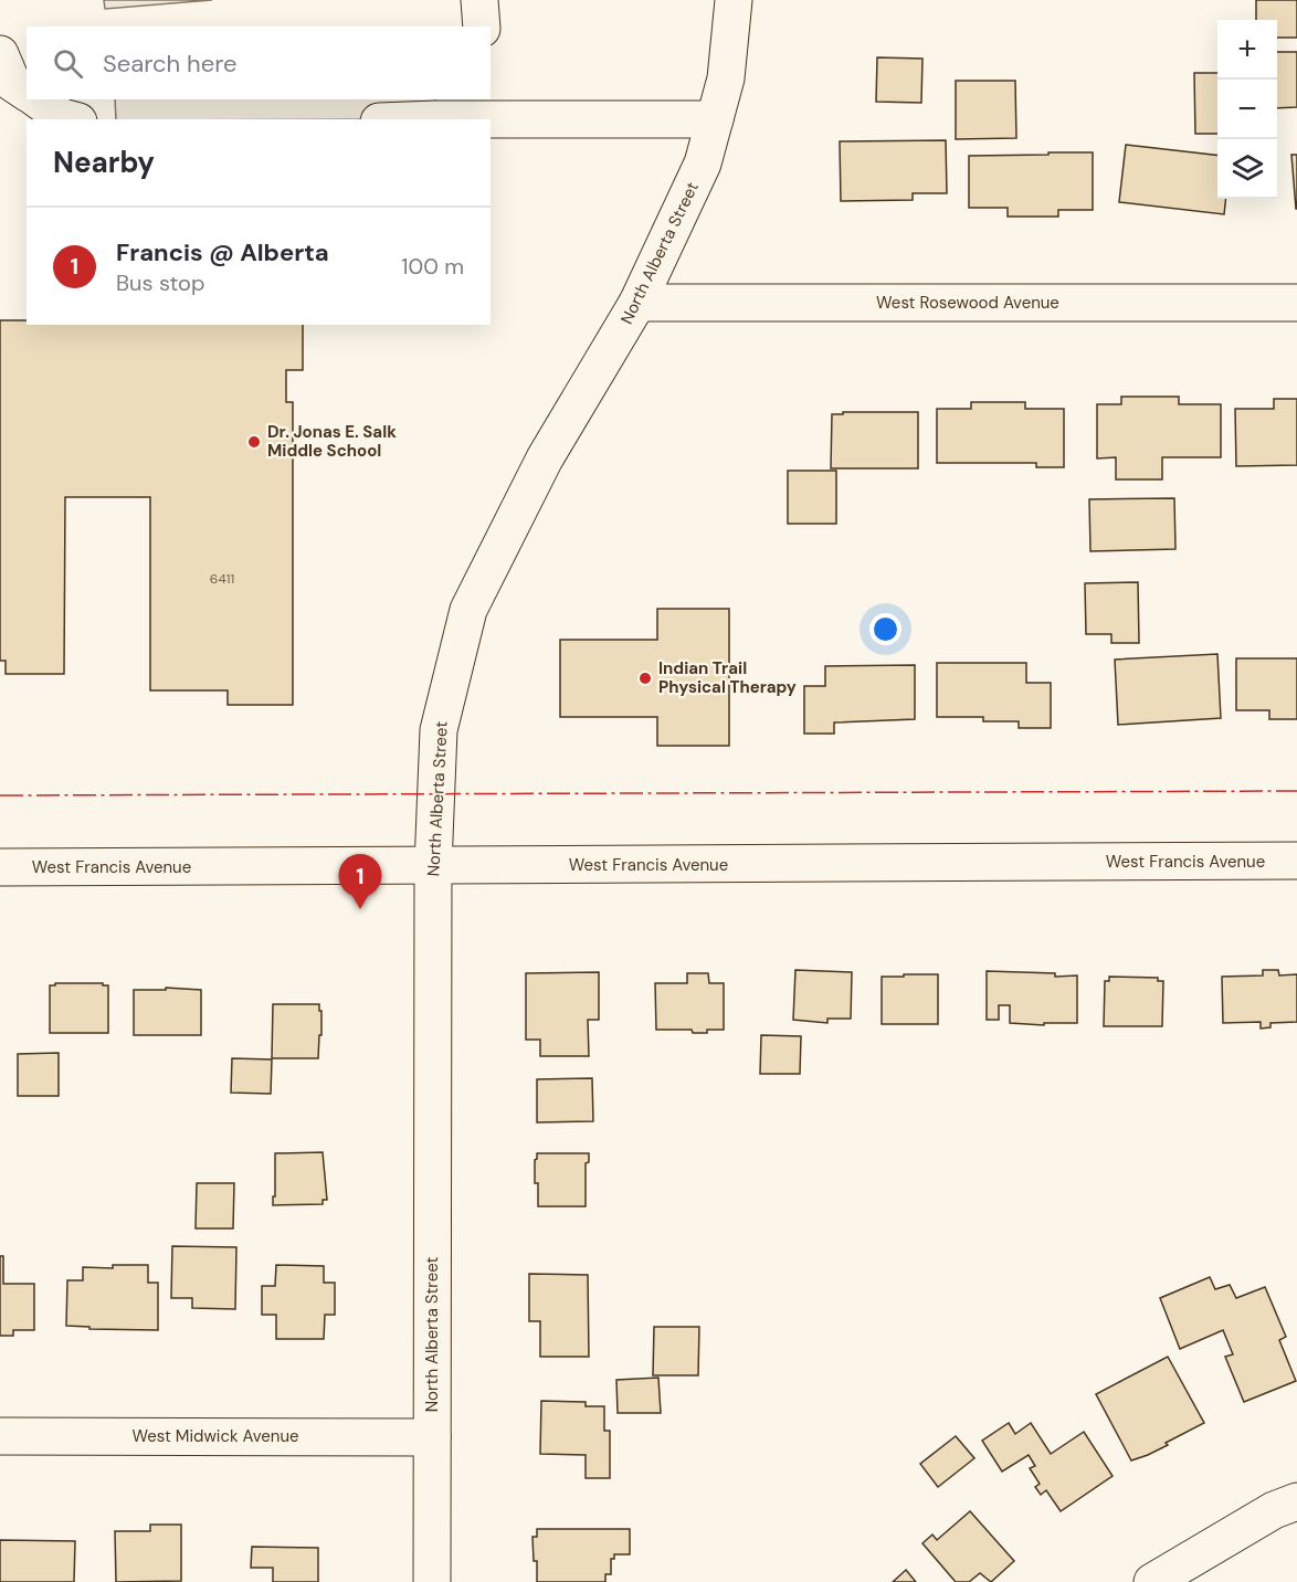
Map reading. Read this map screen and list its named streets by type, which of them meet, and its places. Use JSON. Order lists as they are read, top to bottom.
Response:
{
  "streets": {
    "street": [
      "North Alberta Street",
      "West Rosewood Avenue",
      "West Francis Avenue",
      "West Midwick Avenue"
    ]
  },
  "crossings": [
    ["North Alberta Street", "West Rosewood Avenue"],
    ["North Alberta Street", "West Francis Avenue"],
    ["North Alberta Street", "West Midwick Avenue"]
  ],
  "places": ["Dr. Jonas E. Salk Middle School", "Indian Trail Physical Therapy"],
  "house_numbers": ["6411"],
  "page": {
    "map_buttons": ["+", "−"],
    "search": "Search here",
    "heading": "Nearby",
    "list": [
      {
        "mark": "1",
        "name": "Francis @ Alberta",
        "note": "Bus stop",
        "value": "100 m"
      }
    ],
    "pins": "1"
  }
}
